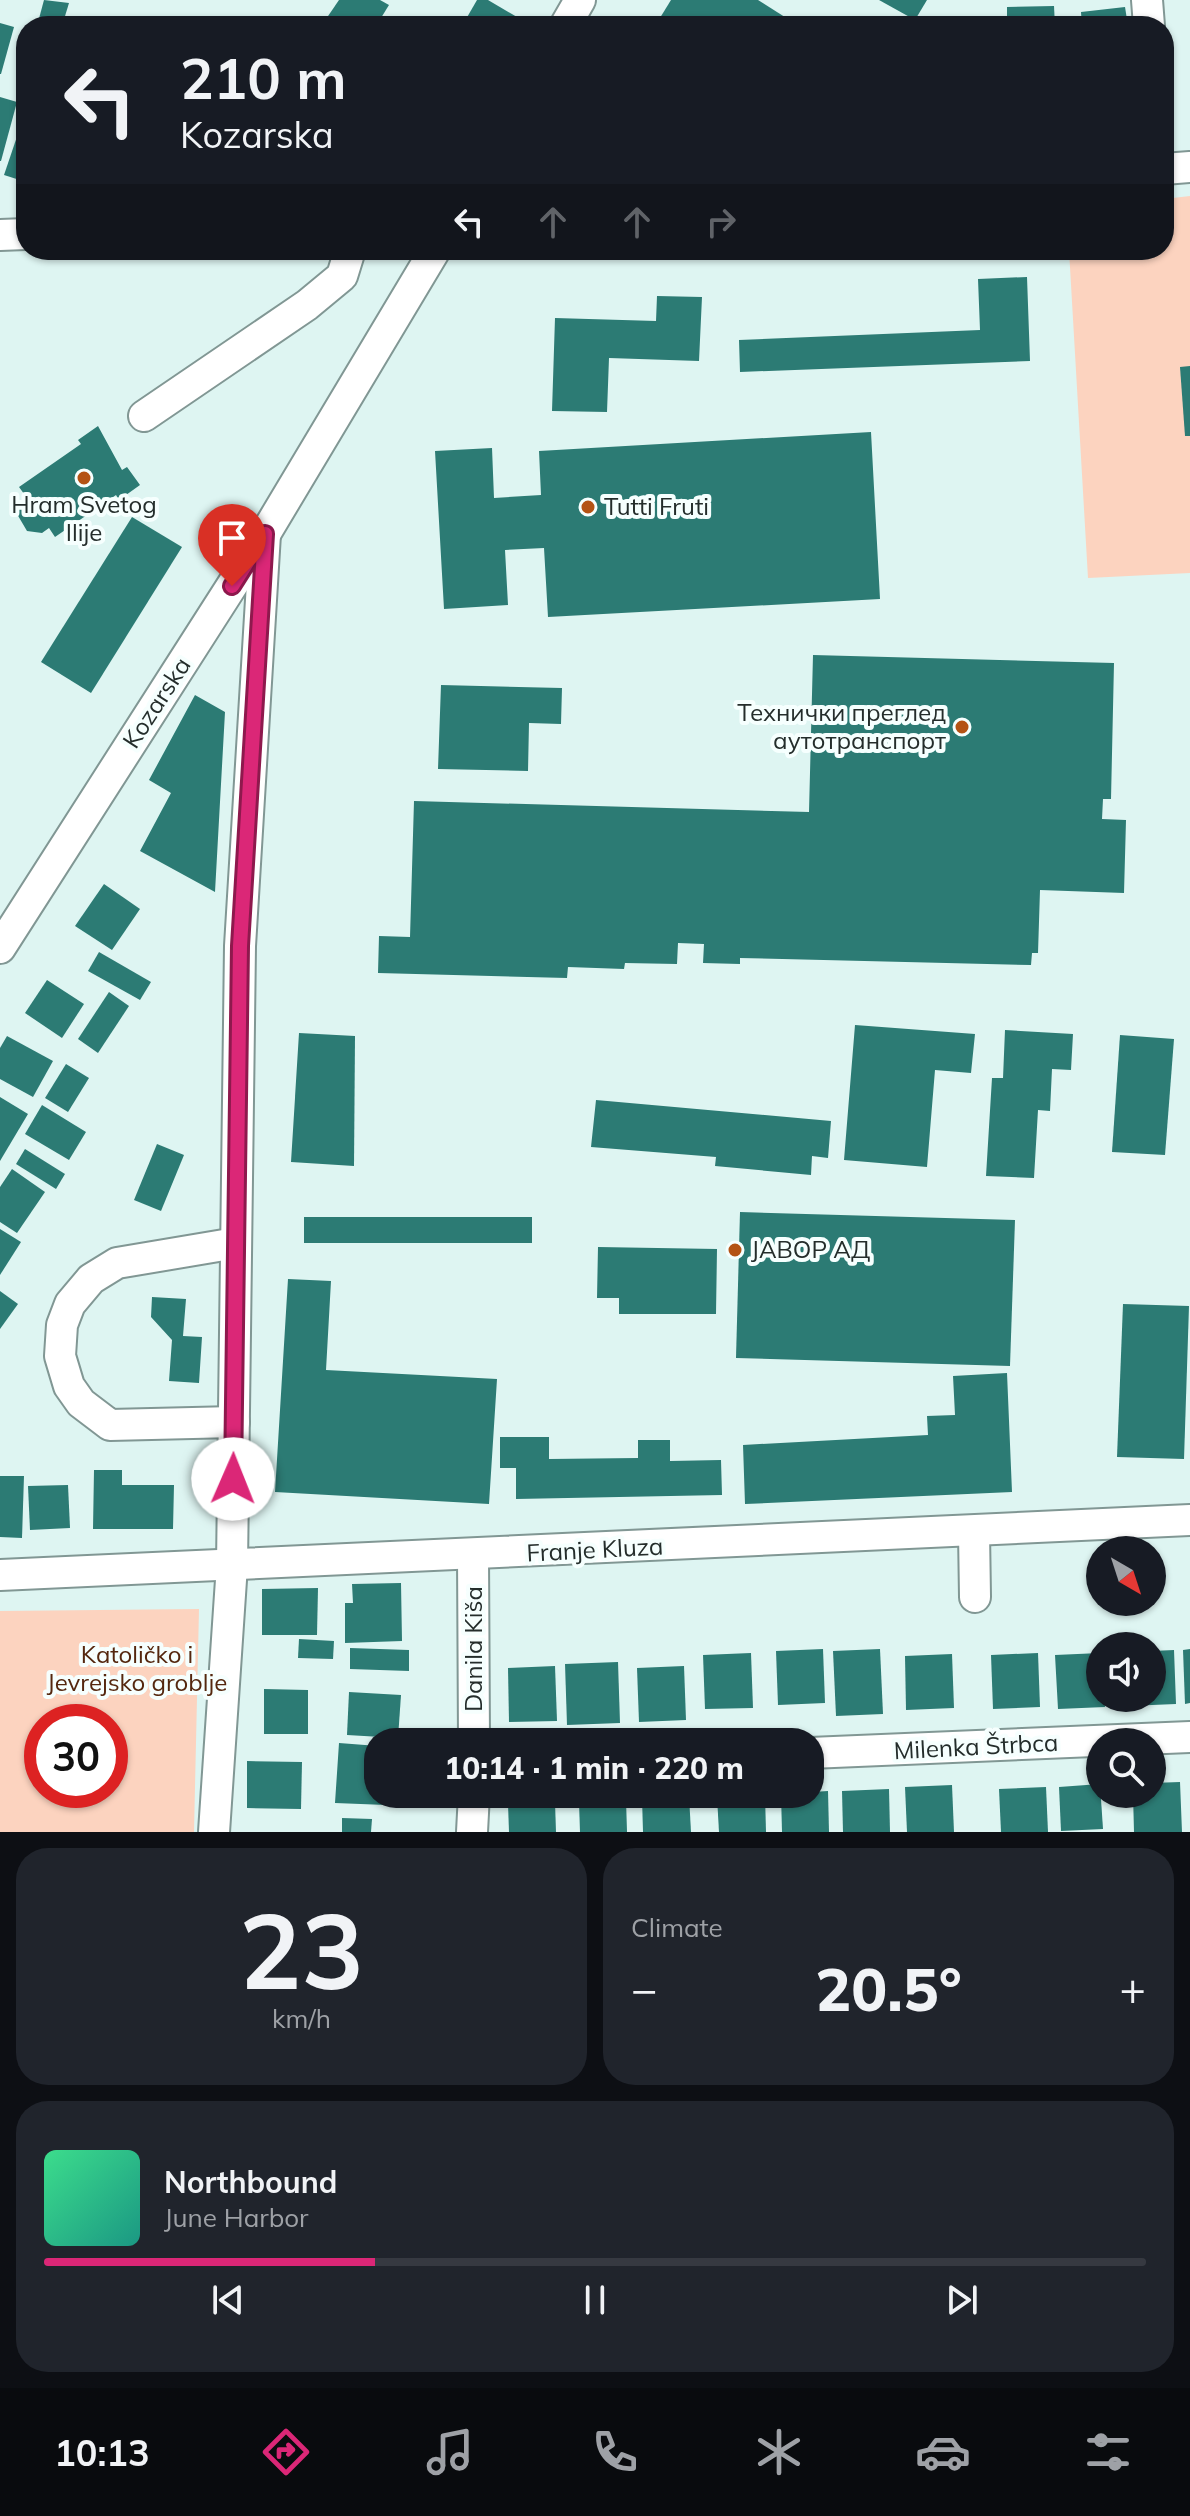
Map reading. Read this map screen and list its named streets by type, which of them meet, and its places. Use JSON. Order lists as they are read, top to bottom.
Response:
{
  "streets": {
    "street": [
      "Kozarska",
      "Franje Kluza",
      "Danila Kiša",
      "Milenka Štrbca"
    ]
  },
  "crossings": [
    ["Franje Kluza", "Danila Kiša"]
  ],
  "parks": ["Katoličko i Jevrejsko groblje"],
  "places": [
    "Hram Svetog Ilije",
    "Tutti Fruti",
    "Технички преглед аутотранспорт",
    "ЈАВОР АД"
  ],
  "north": "bottom right",
  "page": {
    "turn": ["210 m", "Kozarska"],
    "limit": "30",
    "trip": "10:14 · 1 min · 220 m",
    "tile": [
      ["23", "km/h"],
      "Climate"
    ],
    "heat": ["−", "20.5°", "+"],
    "song": ["Northbound", "June Harbor"],
    "tabs": "10:13"
  }
}
